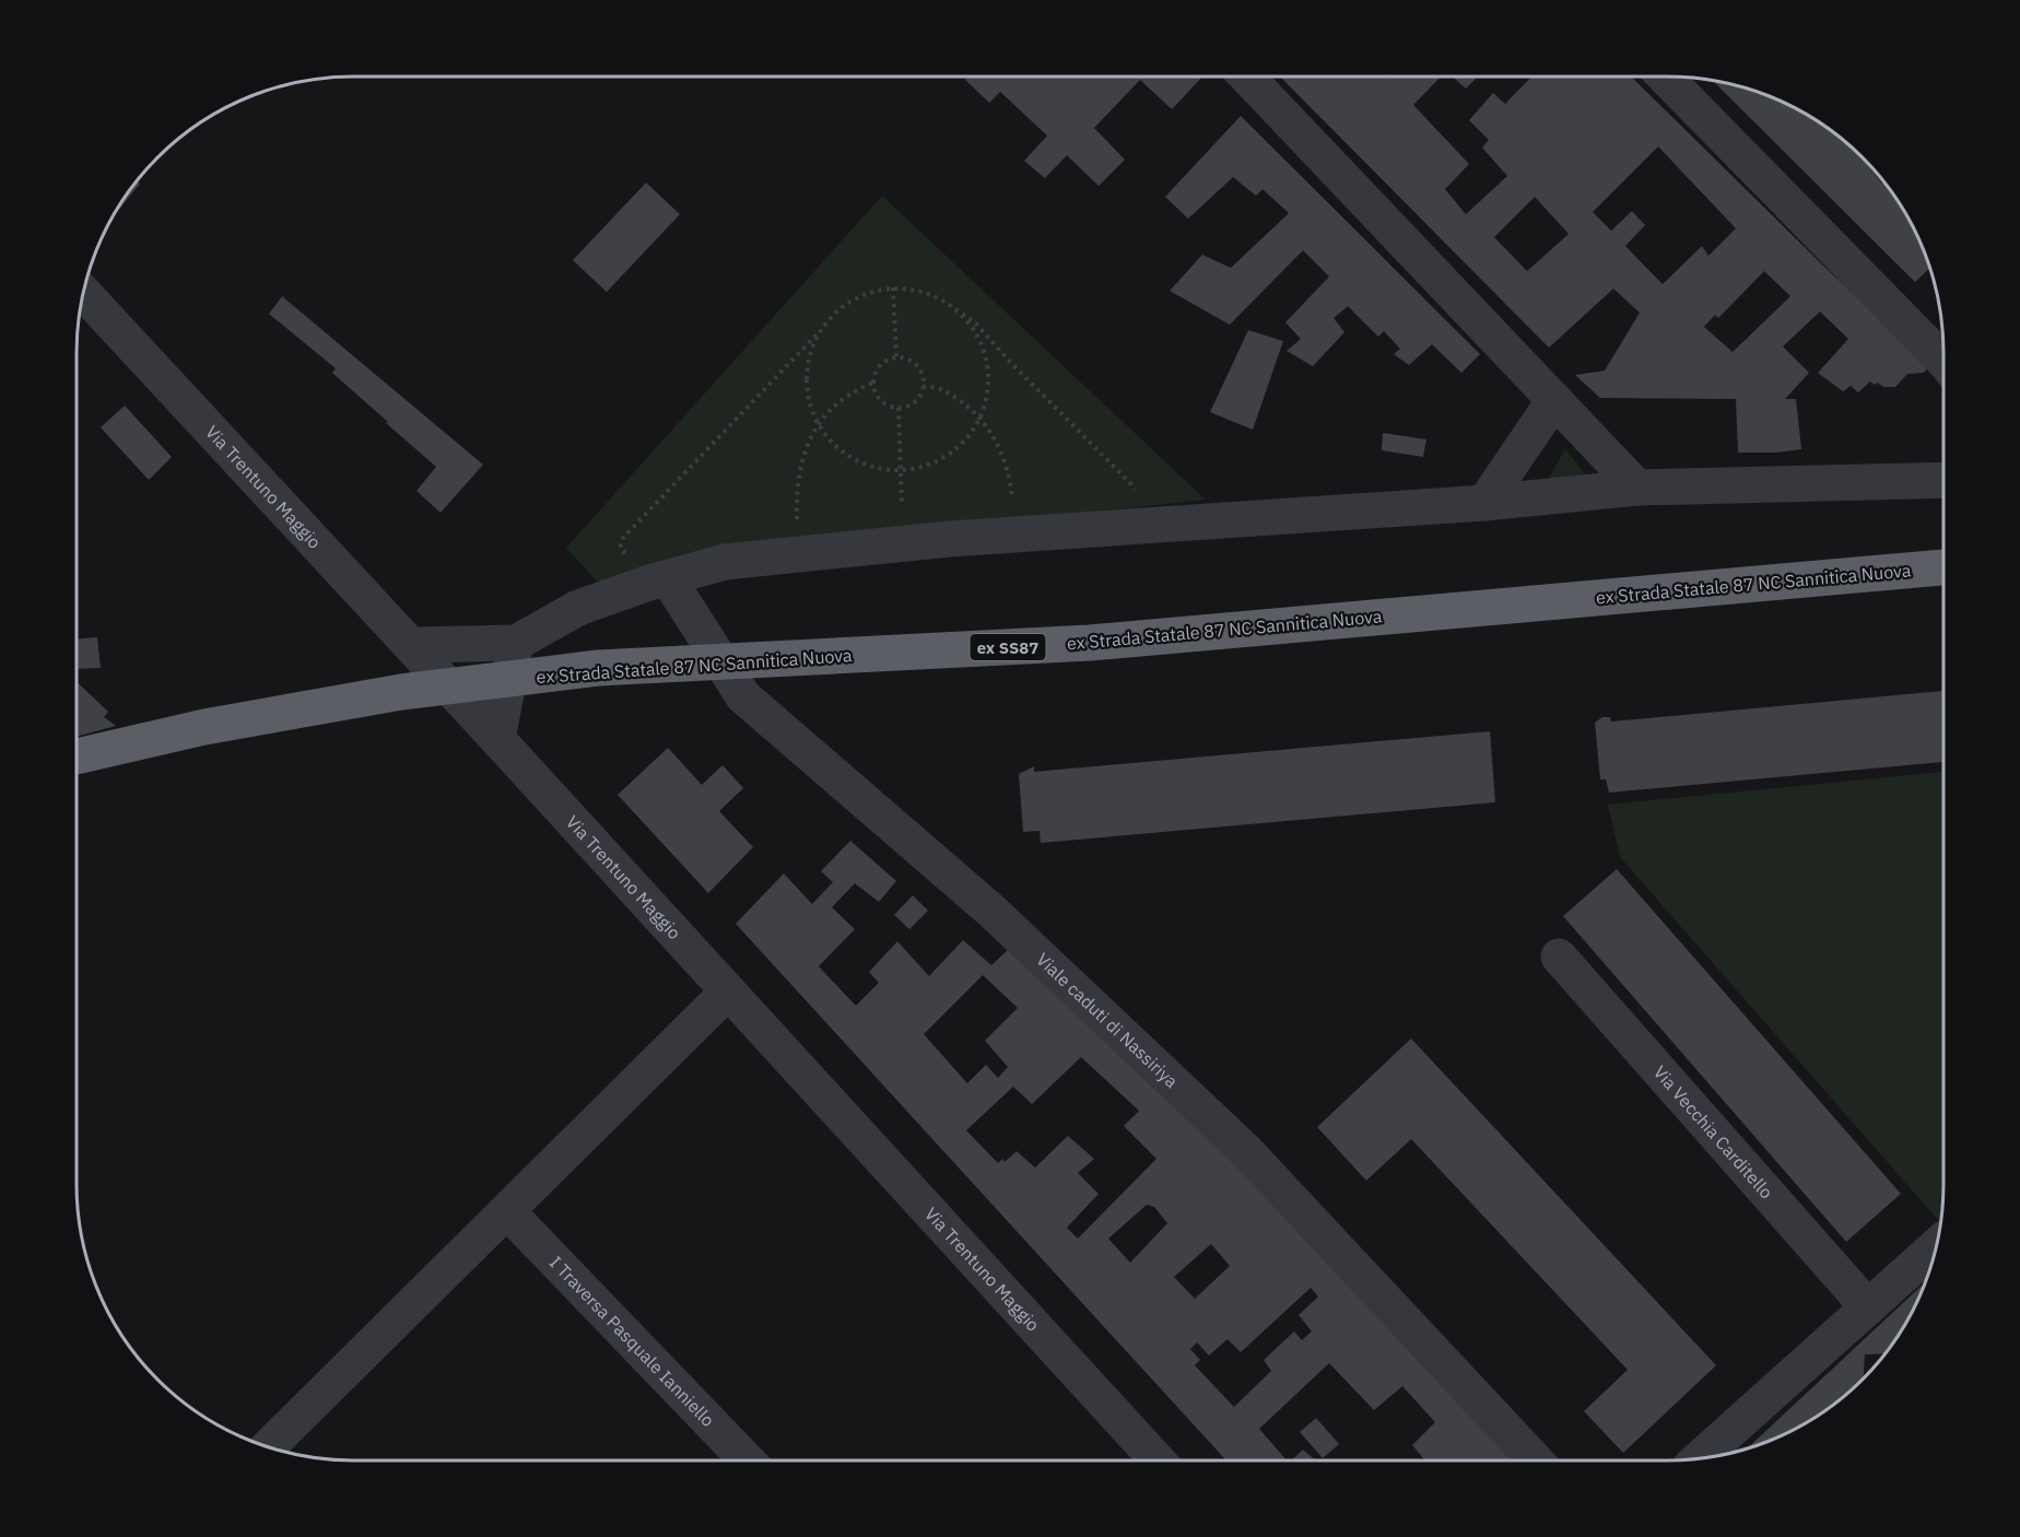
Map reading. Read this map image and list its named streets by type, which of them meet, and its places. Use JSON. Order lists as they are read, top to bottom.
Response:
{
  "streets": {
    "highway": ["ex Strada Statale 87 NC Sannitica Nuova", "ex SS87"],
    "street": [
      "Via Trentuno Maggio",
      "Viale caduti di Nassiriya",
      "Via Vecchia Carditello",
      "I Traversa Pasquale Ianniello"
    ]
  }
}
